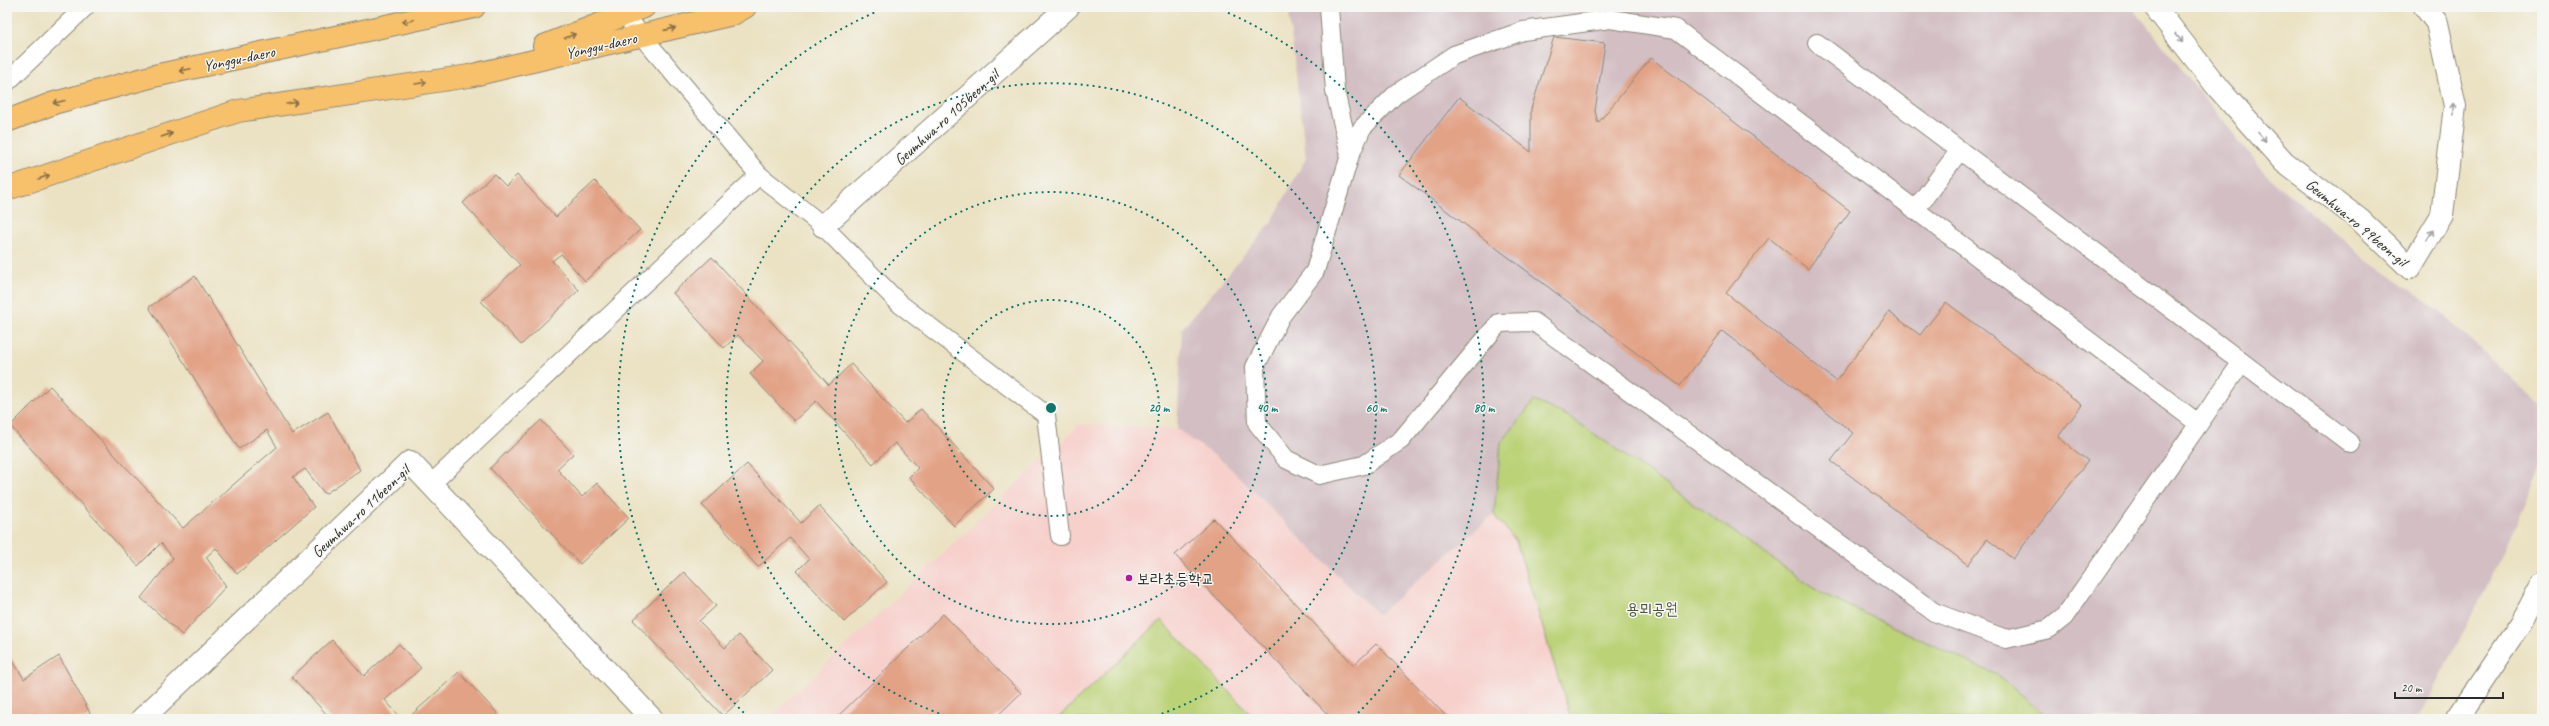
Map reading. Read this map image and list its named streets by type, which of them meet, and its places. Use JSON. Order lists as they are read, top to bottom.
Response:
{
  "streets": {
    "main road": ["Yonggu-daero"],
    "street": ["Geumhwa-ro 105beon-gil", "Geumhwa-ro 99beon-gil", "Geumhwa-ro 11beon-gil"]
  },
  "parks": ["용뫼공원"],
  "places": ["보라초등학교"],
  "scale_bar": "20 m",
  "rings": [
    "20 m",
    "40 m",
    "60 m",
    "80 m"
  ]
}
